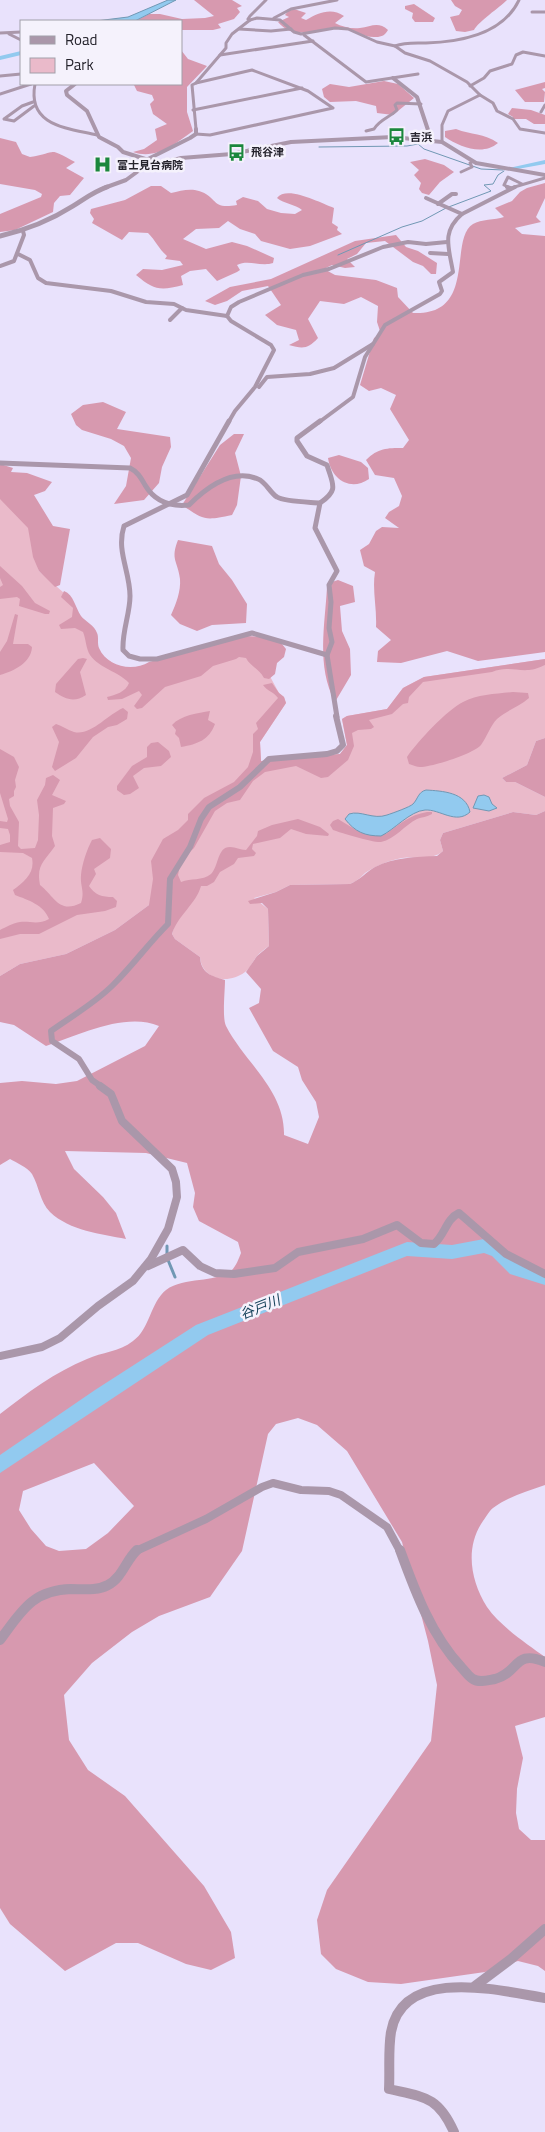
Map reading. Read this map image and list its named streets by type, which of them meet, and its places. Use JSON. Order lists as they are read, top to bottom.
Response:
{
  "water": ["谷戸川"],
  "places": {
    "bus stop": ["吉浜", "飛谷津"],
    "hospital": ["富士見台病院"]
  },
  "legend": ["Road", "Park"]
}
